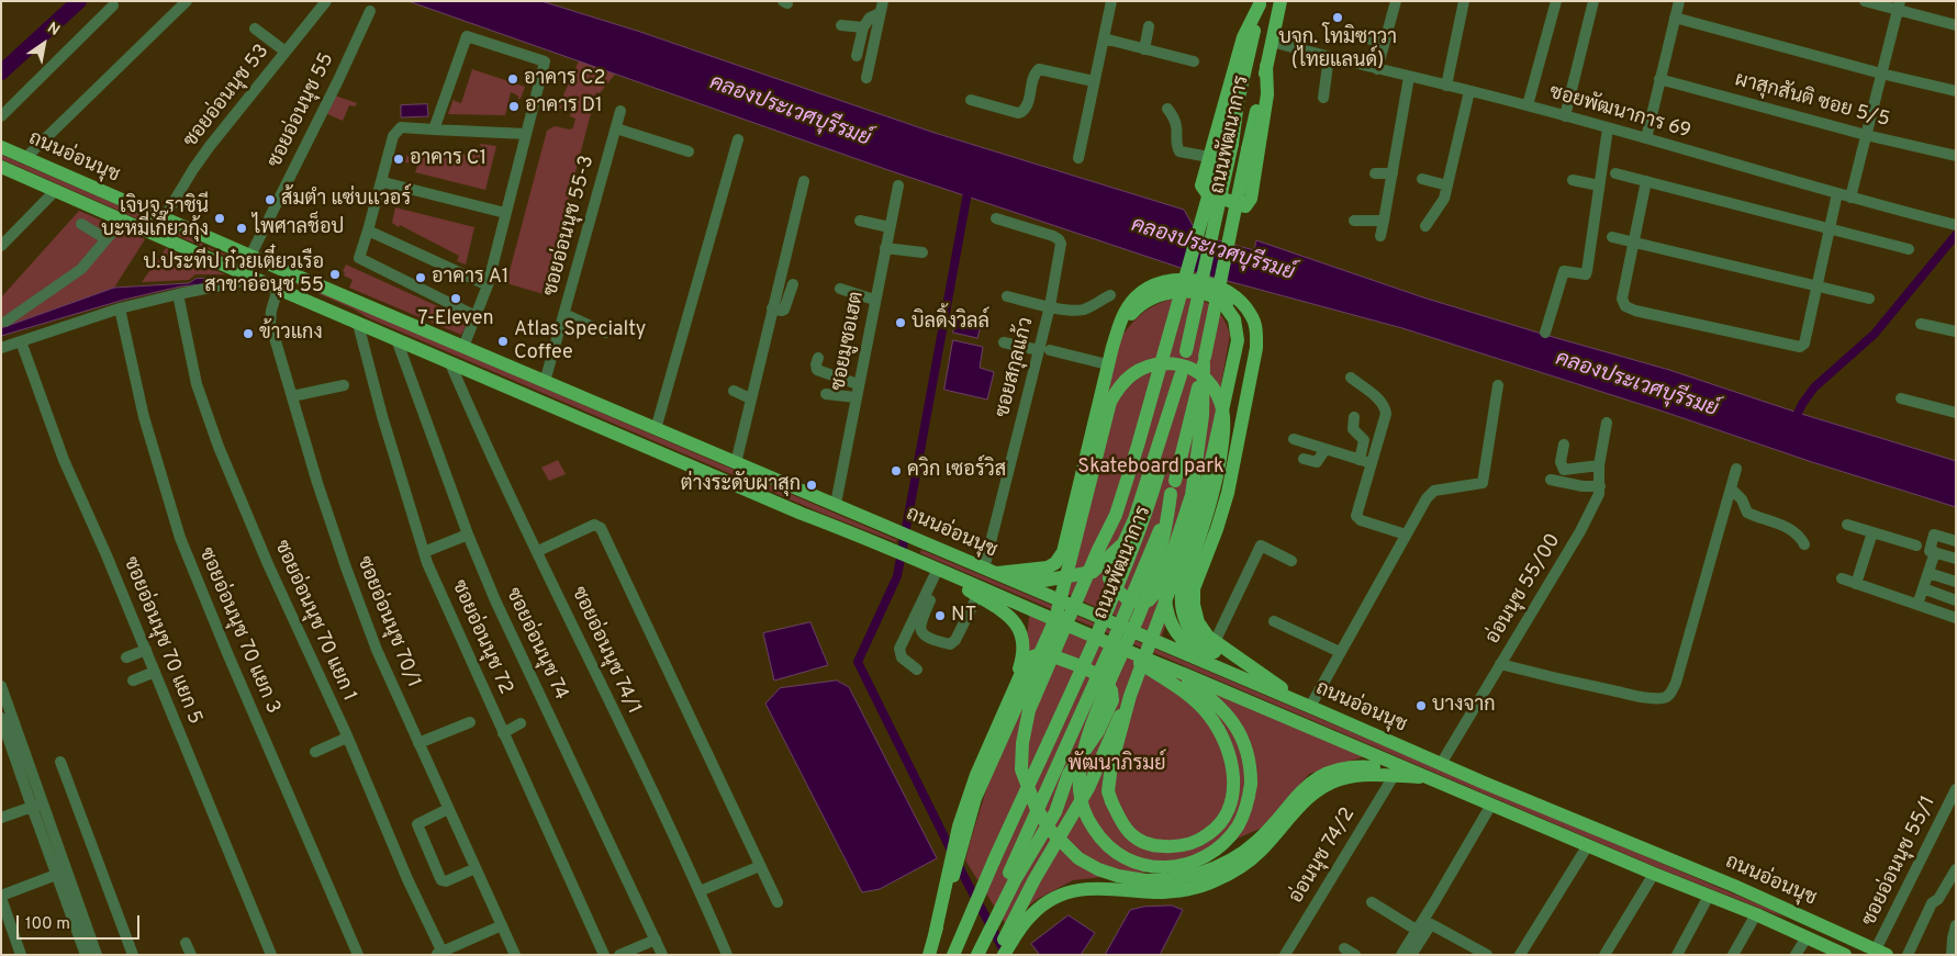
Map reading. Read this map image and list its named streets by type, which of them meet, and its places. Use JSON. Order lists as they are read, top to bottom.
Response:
{
  "streets": {
    "main road": ["ถนนพัฒนาการ", "ถนนอ่อนนุช"],
    "street": [
      "ซอยอ่อนนุช 53",
      "ผาสุกสันติ ซอย 5/5",
      "ซอยอ่อนนุช 55",
      "ซอยพัฒนาการ 69",
      "ซอยอ่อนนุช 55-3",
      "ซอยมูซอเฮต",
      "ซอยสกุลแก้ว",
      "อ่อนนุช 55/00",
      "ซอยอ่อนนุช 70 แยก 1",
      "ซอยอ่อนนุช 70/1",
      "ซอยอ่อนนุช 70 แยก 3",
      "ซอยอ่อนนุช 72",
      "ซอยอ่อนนุช 70 แยก 5",
      "ซอยอ่อนนุช 74",
      "ซอยอ่อนนุช 74/1",
      "อ่อนนุช 74/2",
      "ซอยอ่อนนุช 55/1"
    ]
  },
  "crossings": [
    ["ซอยอ่อนนุช 53", "ถนนอ่อนนุช"],
    ["ซอยอ่อนนุช 55", "ถนนอ่อนนุช"],
    ["ซอยพัฒนาการ 69", "ถนนพัฒนาการ"],
    ["ถนนอ่อนนุช", "ซอยอ่อนนุช 55-3"],
    ["ถนนอ่อนนุช", "ซอยมูซอเฮต"],
    ["ถนนอ่อนนุช", "ซอยสกุลแก้ว"],
    ["ถนนอ่อนนุช", "อ่อนนุช 55/00"],
    ["ถนนอ่อนนุช", "ซอยอ่อนนุช 70/1"],
    ["ถนนอ่อนนุช", "ซอยอ่อนนุช 72"],
    ["ถนนอ่อนนุช", "ซอยอ่อนนุช 74"],
    ["ถนนอ่อนนุช", "ซอยอ่อนนุช 74/1"],
    ["ถนนอ่อนนุช", "ซอยอ่อนนุช 55/1"]
  ],
  "water": ["คลองประเวศบุรีรมย์"],
  "parks": ["Skateboard park", "พัฒนาภิรมย์"],
  "places": [
    "บจก. โทมิซาวา (ไทยแลนด์)",
    "อาคาร C2",
    "อาคาร D1",
    "อาคาร C1",
    "ส้มตำ แซ่บเเวอร์",
    "เจินจู ราชินี บะหมี่เกี๊ยวกุ้ง",
    "ไพศาลช็อป",
    "ป.ประทีป ก๋วยเตี๋ยวเรือ สาขาอ่อนุช 55",
    "อาคาร A1",
    "7-Eleven",
    "บิลดิ้งวิลล์",
    "ข้าวแกง",
    "Atlas Specialty Coffee",
    "ควิก เซอร์วิส",
    "ต่างระดับผาสุก",
    "NT",
    "บางจาก"
  ],
  "scale_bar": "100 m",
  "north": "top right"
}
